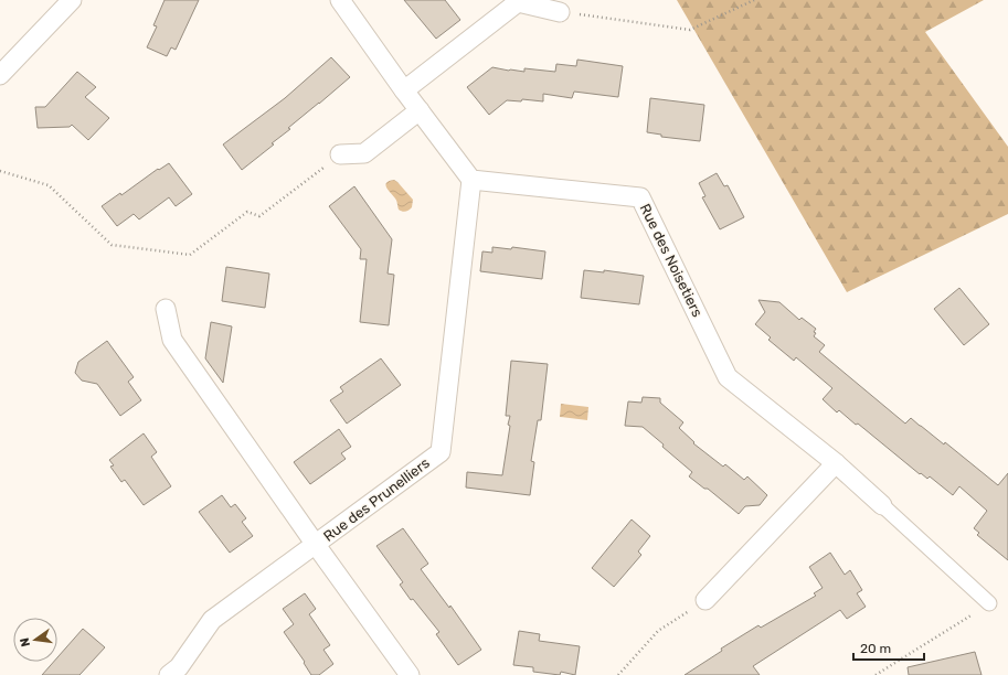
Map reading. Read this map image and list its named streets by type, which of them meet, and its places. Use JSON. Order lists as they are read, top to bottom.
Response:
{
  "streets": {
    "street": ["Rue des Noisetiers", "Rue des Prunelliers"]
  },
  "crossings": [
    ["Rue des Noisetiers", "Rue des Prunelliers"]
  ],
  "scale_bar": "20 m",
  "north": "left"
}
